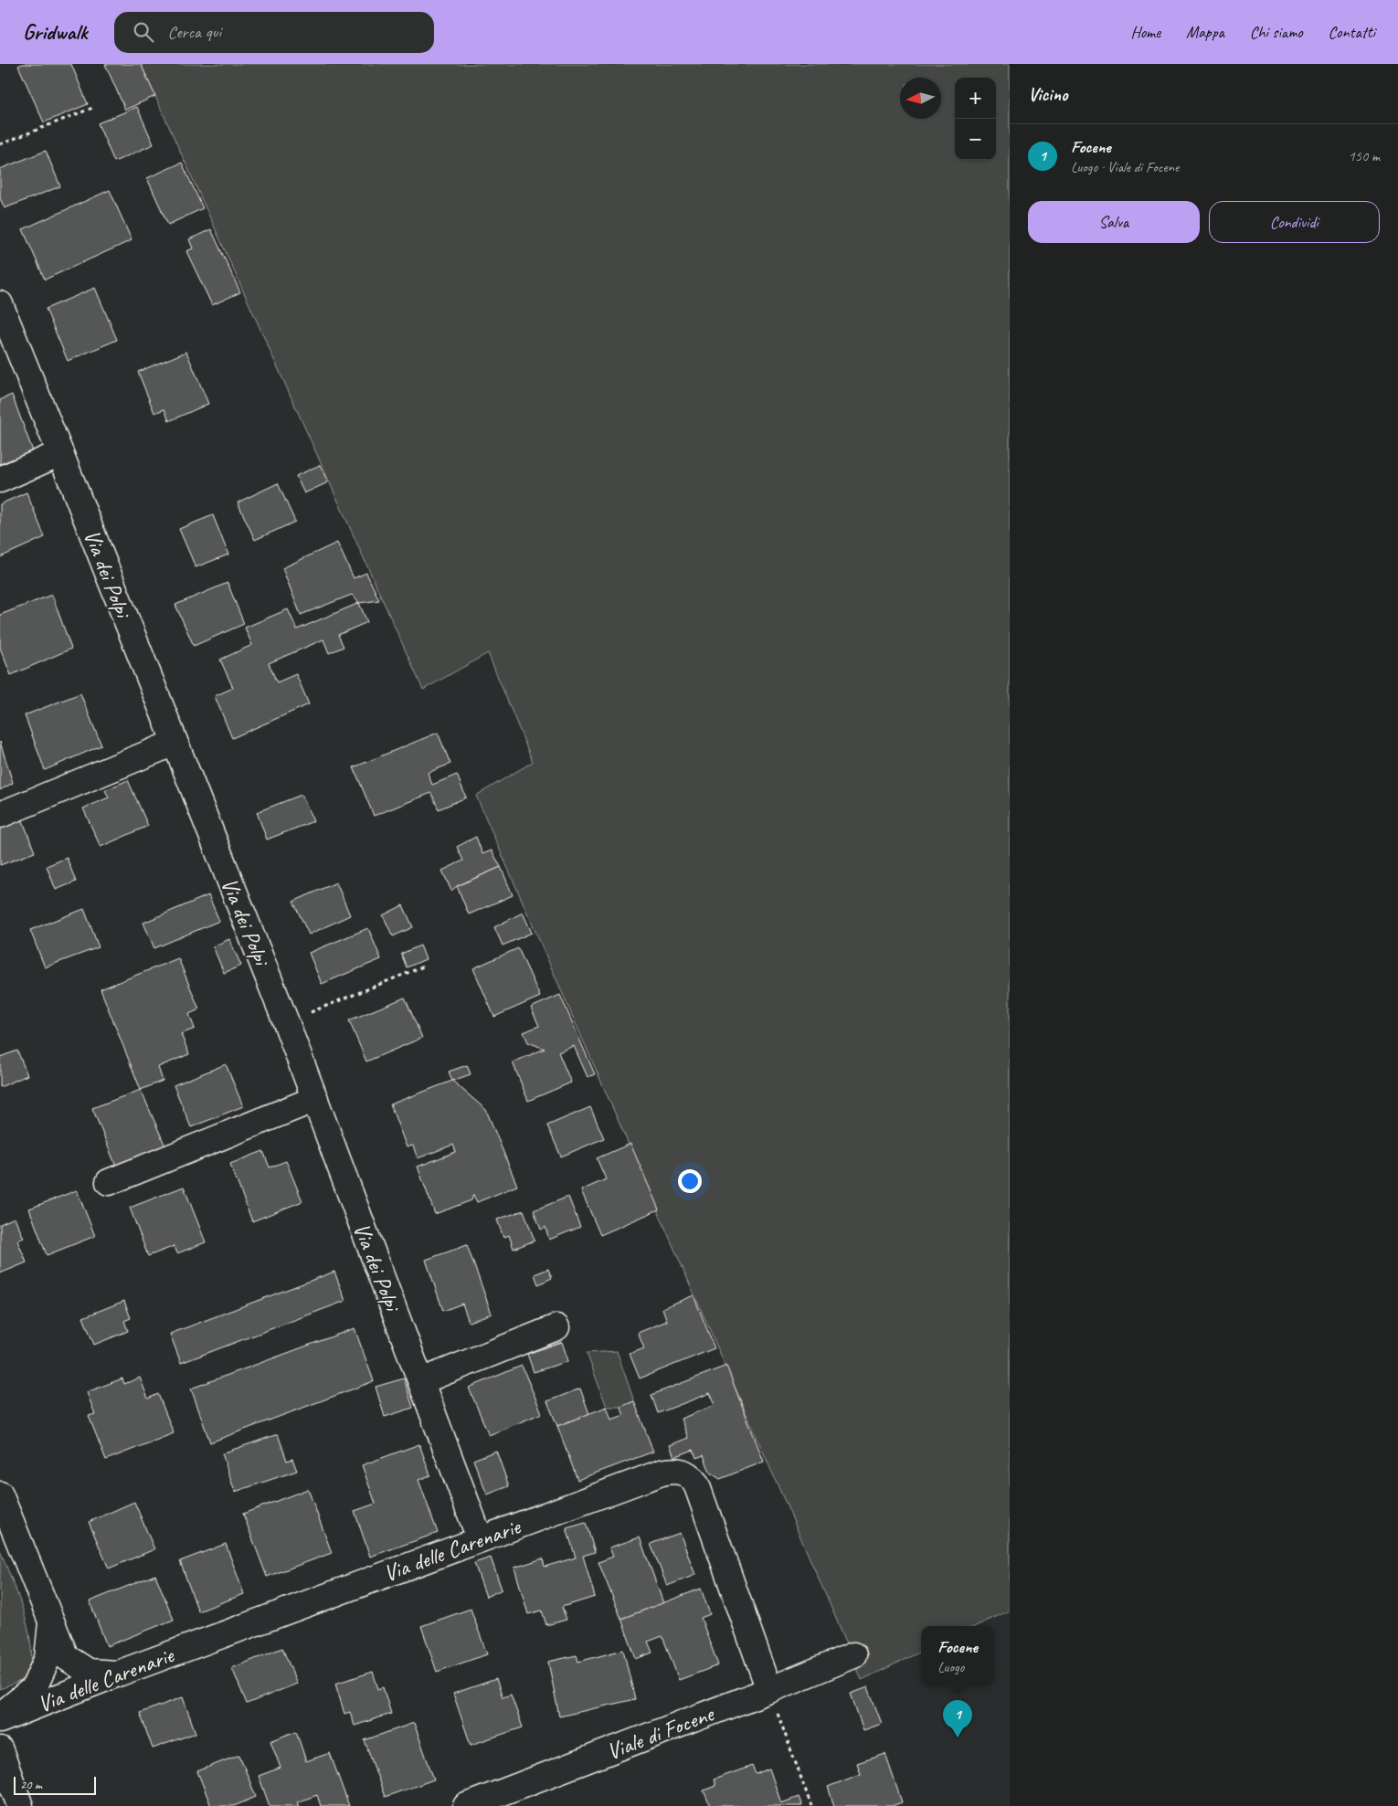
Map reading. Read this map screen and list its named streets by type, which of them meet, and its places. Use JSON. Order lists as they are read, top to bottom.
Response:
{
  "streets": {
    "street": ["Via dei Polpi", "Via delle Carenarie", "Viale di Focene"]
  },
  "crossings": [
    ["Via dei Polpi", "Via delle Carenarie"],
    ["Via delle Carenarie", "Viale di Focene"]
  ],
  "scale_bar": "20 m",
  "north": "left",
  "page": {
    "header": "Gridwalk",
    "search": "Cerca qui",
    "nav": [
      "Home",
      "Mappa",
      "Chi siamo",
      "Contatti"
    ],
    "heading": "Vicino",
    "map_buttons": ["+", "−"],
    "list": [
      {
        "mark": "1",
        "name": "Focene",
        "note": "Luogo · Viale di Focene",
        "value": "150 m"
      }
    ],
    "buttons": ["Salva", "Condividi"],
    "popup": ["Focene", "Luogo"],
    "pins": "1",
    "scale": "20 m"
  }
}
